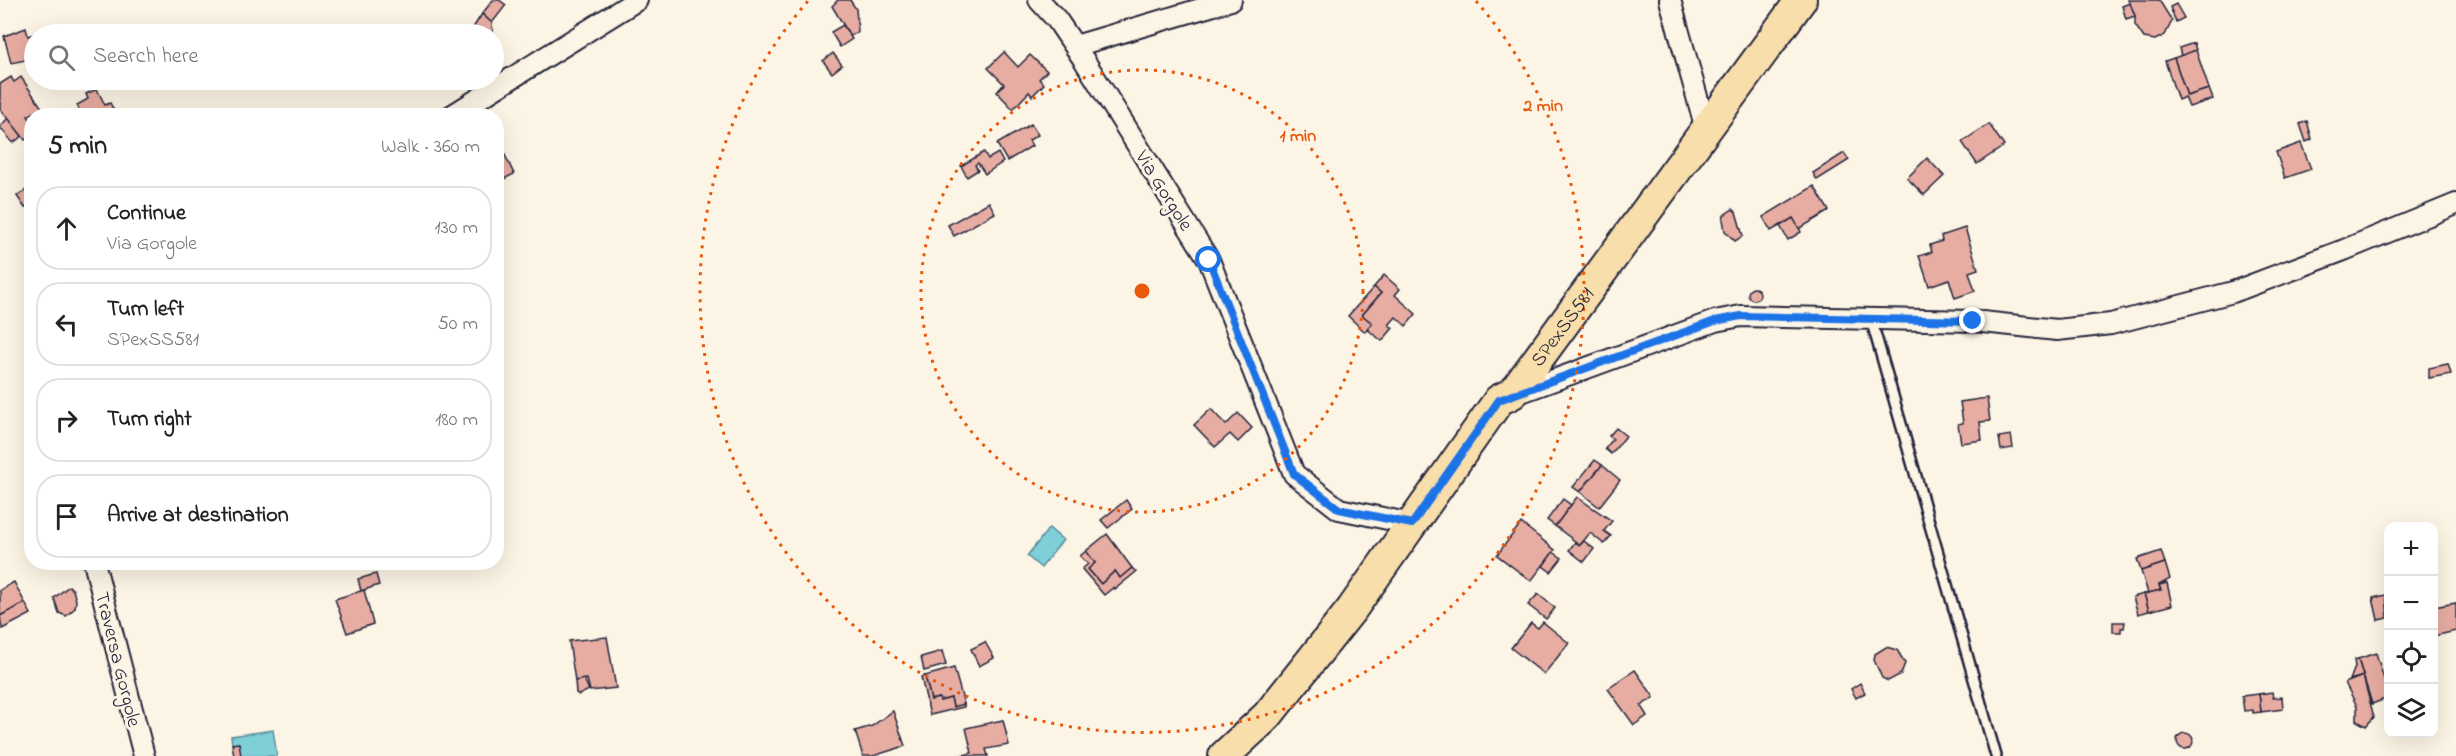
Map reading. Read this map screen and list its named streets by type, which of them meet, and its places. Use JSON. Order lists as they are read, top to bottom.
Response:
{
  "streets": {
    "main road": ["SPexSS581"],
    "street": ["Via Gorgole", "Traversa Gorgole"]
  },
  "crossings": [
    ["Via Gorgole", "SPexSS581"]
  ],
  "page": {
    "search": "Search here",
    "heading": ["5 min", "Walk · 360 m"],
    "list": [
      ["Continue", "Via Gorgole", "130 m"],
      ["Turn left", "SPexSS581", "50 m"],
      ["Turn right", "180 m"],
      "Arrive at destination"
    ],
    "map_buttons": ["+", "−"]
  },
  "rings": ["2 min", "1 min"]
}
